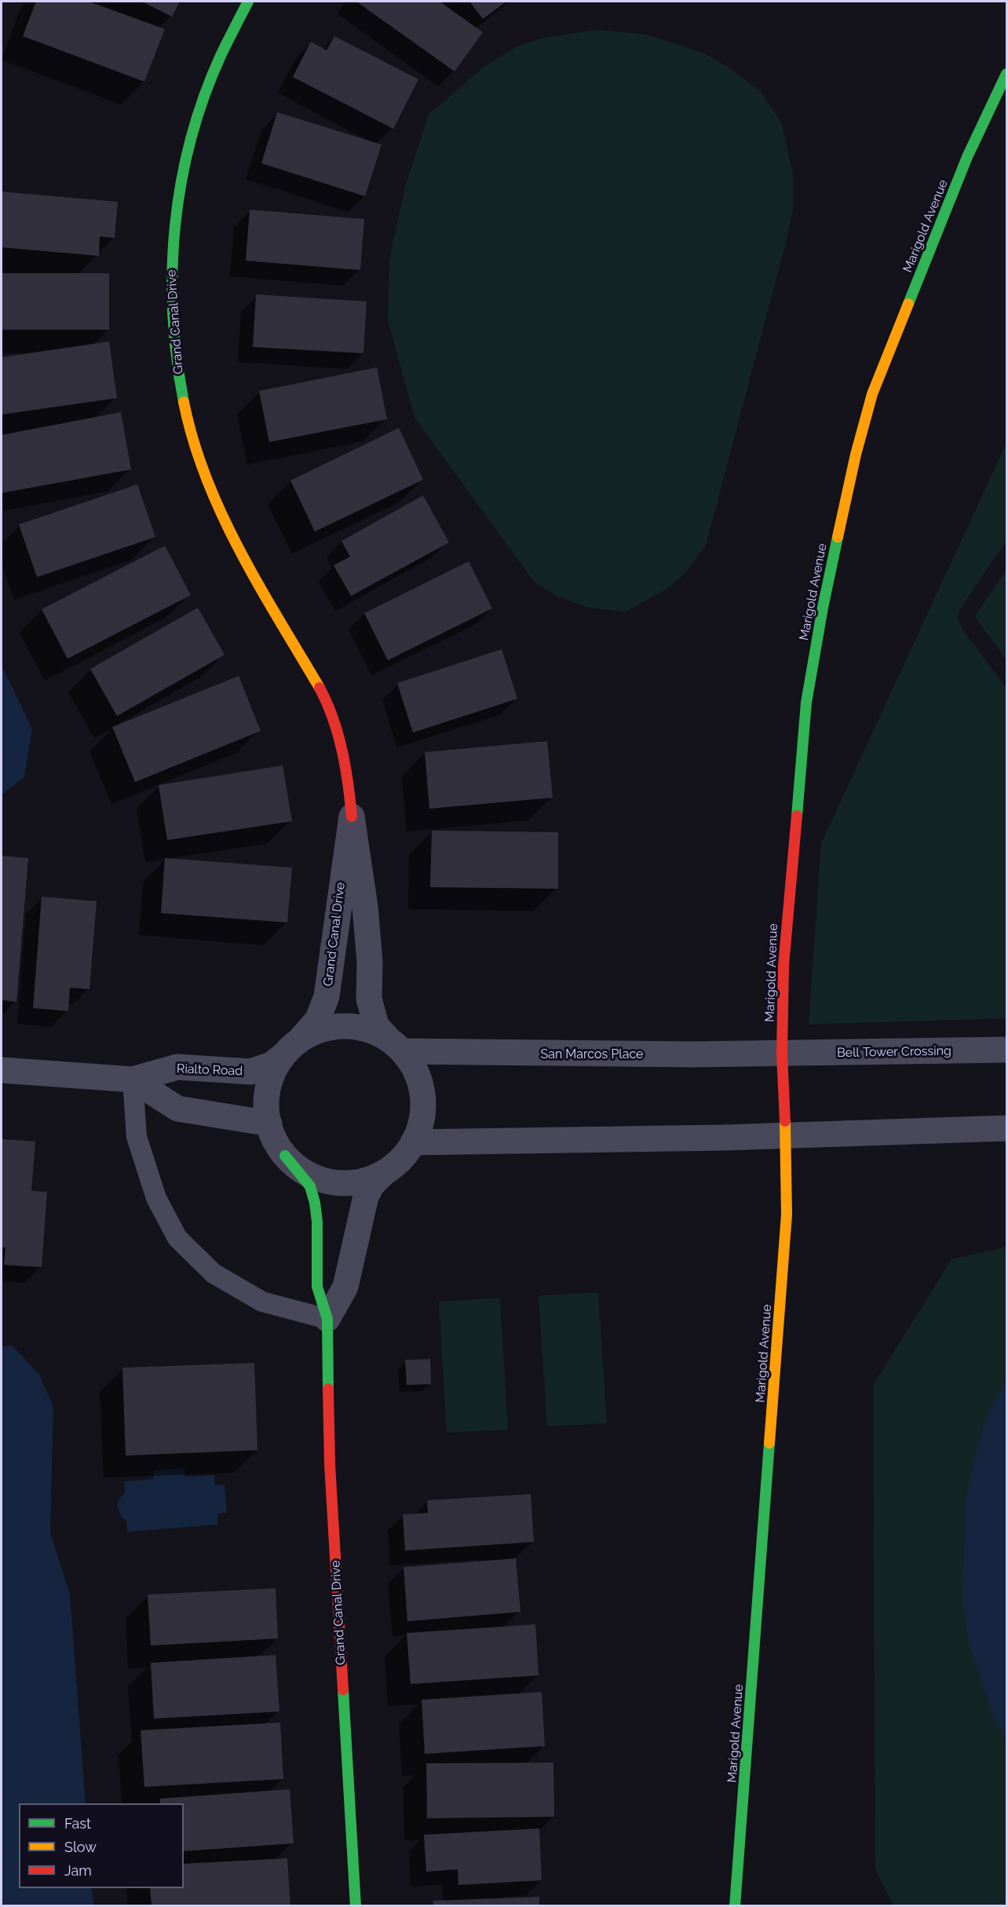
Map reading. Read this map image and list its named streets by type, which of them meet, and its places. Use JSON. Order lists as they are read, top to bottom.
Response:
{
  "streets": {
    "main road": ["Marigold Avenue", "Grand Canal Drive"],
    "street": ["Bell Tower Crossing", "San Marcos Place", "Rialto Road"]
  },
  "crossings": [
    ["Marigold Avenue", "Bell Tower Crossing"],
    ["Marigold Avenue", "San Marcos Place"],
    ["Grand Canal Drive", "San Marcos Place"],
    ["Grand Canal Drive", "Rialto Road"],
    ["Bell Tower Crossing", "San Marcos Place"],
    ["San Marcos Place", "Rialto Road"]
  ],
  "legend": ["Fast", "Slow", "Jam"]
}
